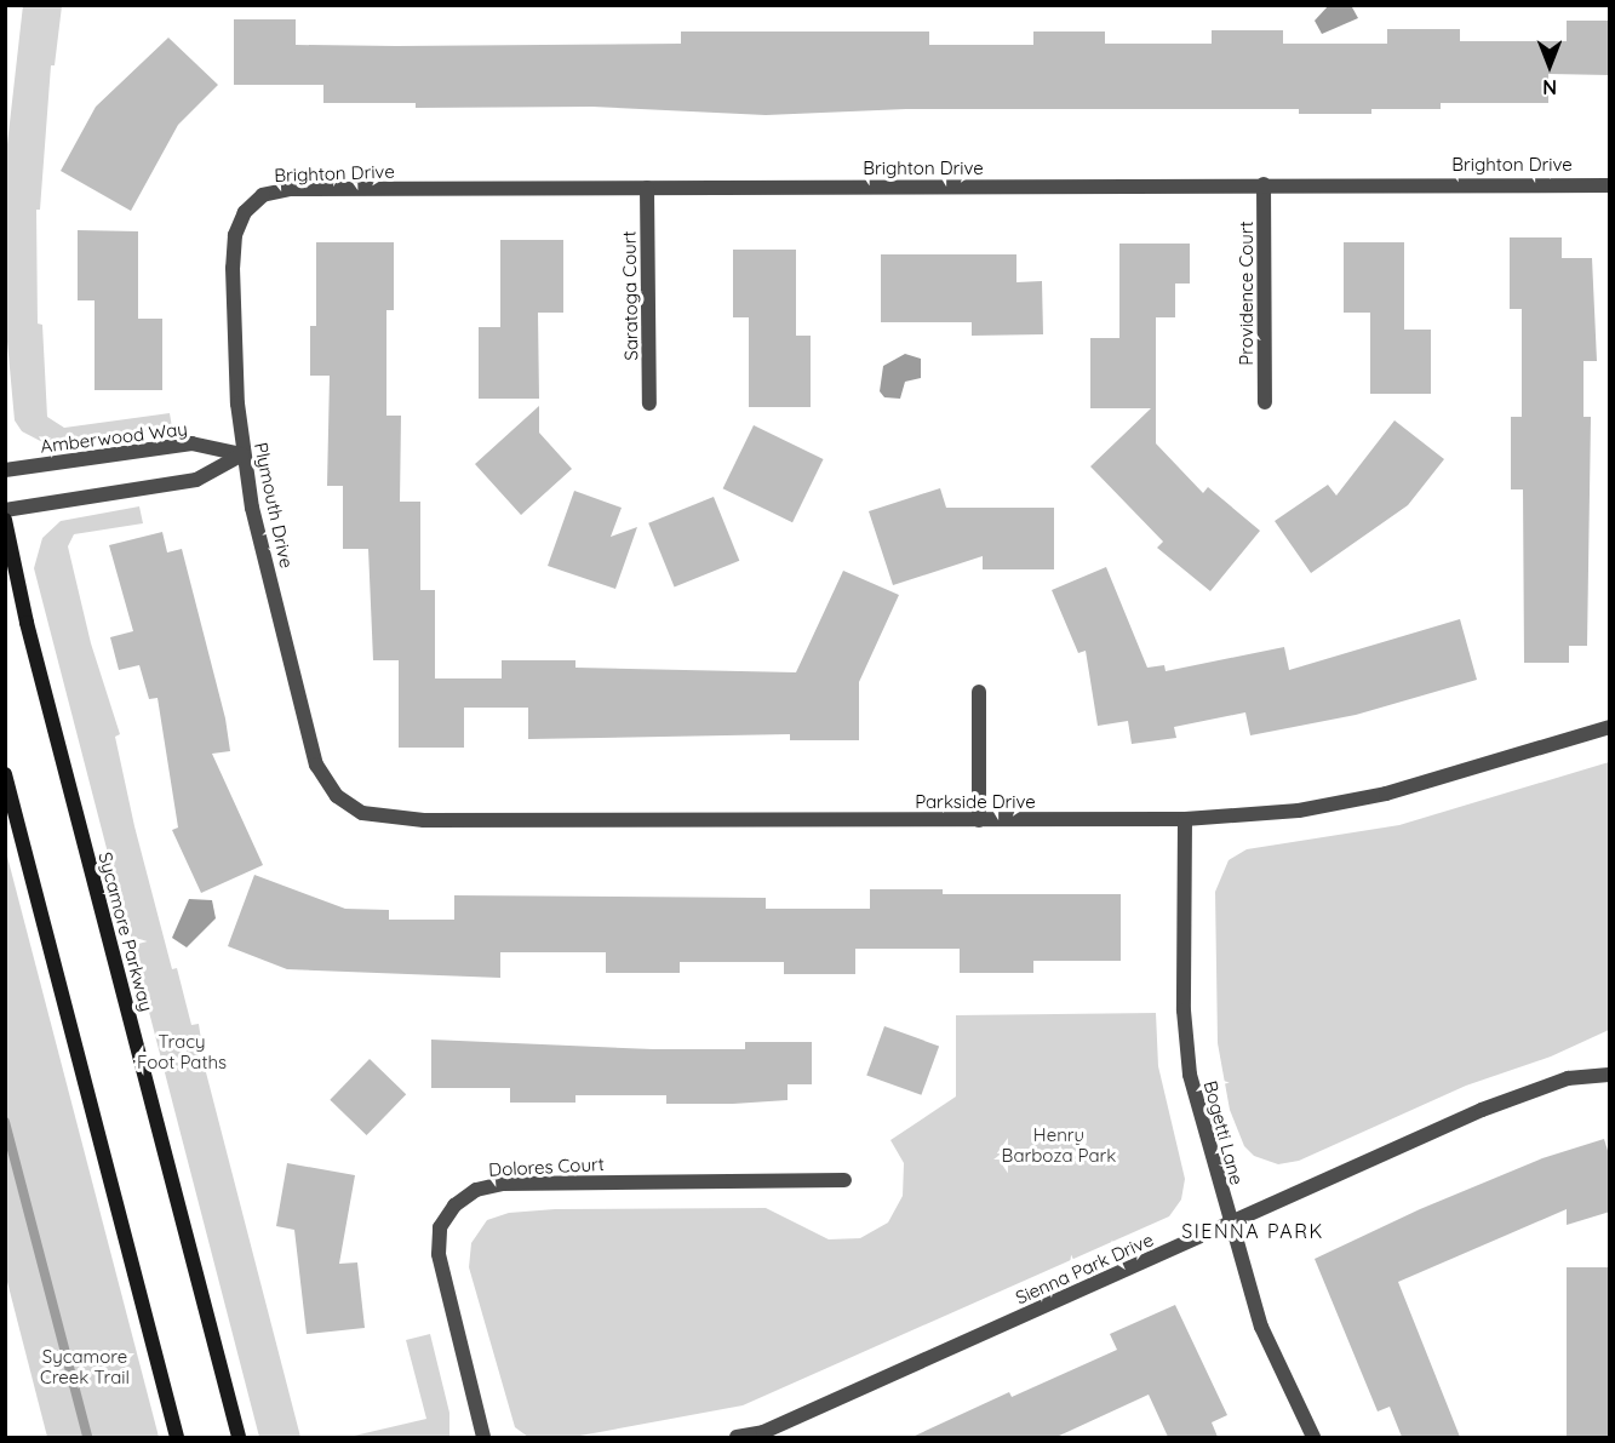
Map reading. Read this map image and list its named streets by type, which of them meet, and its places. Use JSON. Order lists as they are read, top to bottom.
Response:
{
  "streets": {
    "main road": ["Sycamore Parkway"],
    "street": [
      "Brighton Drive",
      "Providence Court",
      "Saratoga Court",
      "Amberwood Way",
      "Plymouth Drive",
      "Parkside Drive",
      "Bogetti Lane",
      "Dolores Court",
      "Sienna Park Drive"
    ]
  },
  "crossings": [
    ["Brighton Drive", "Providence Court"],
    ["Brighton Drive", "Saratoga Court"],
    ["Brighton Drive", "Plymouth Drive"],
    ["Amberwood Way", "Plymouth Drive"],
    ["Plymouth Drive", "Parkside Drive"],
    ["Parkside Drive", "Bogetti Lane"],
    ["Bogetti Lane", "Sienna Park Drive"]
  ],
  "districts": ["SIENNA PARK"],
  "parks": ["Tracy Foot Paths", "Henry Barboza Park", "Sycamore Creek Trail"],
  "north": "bottom"
}
